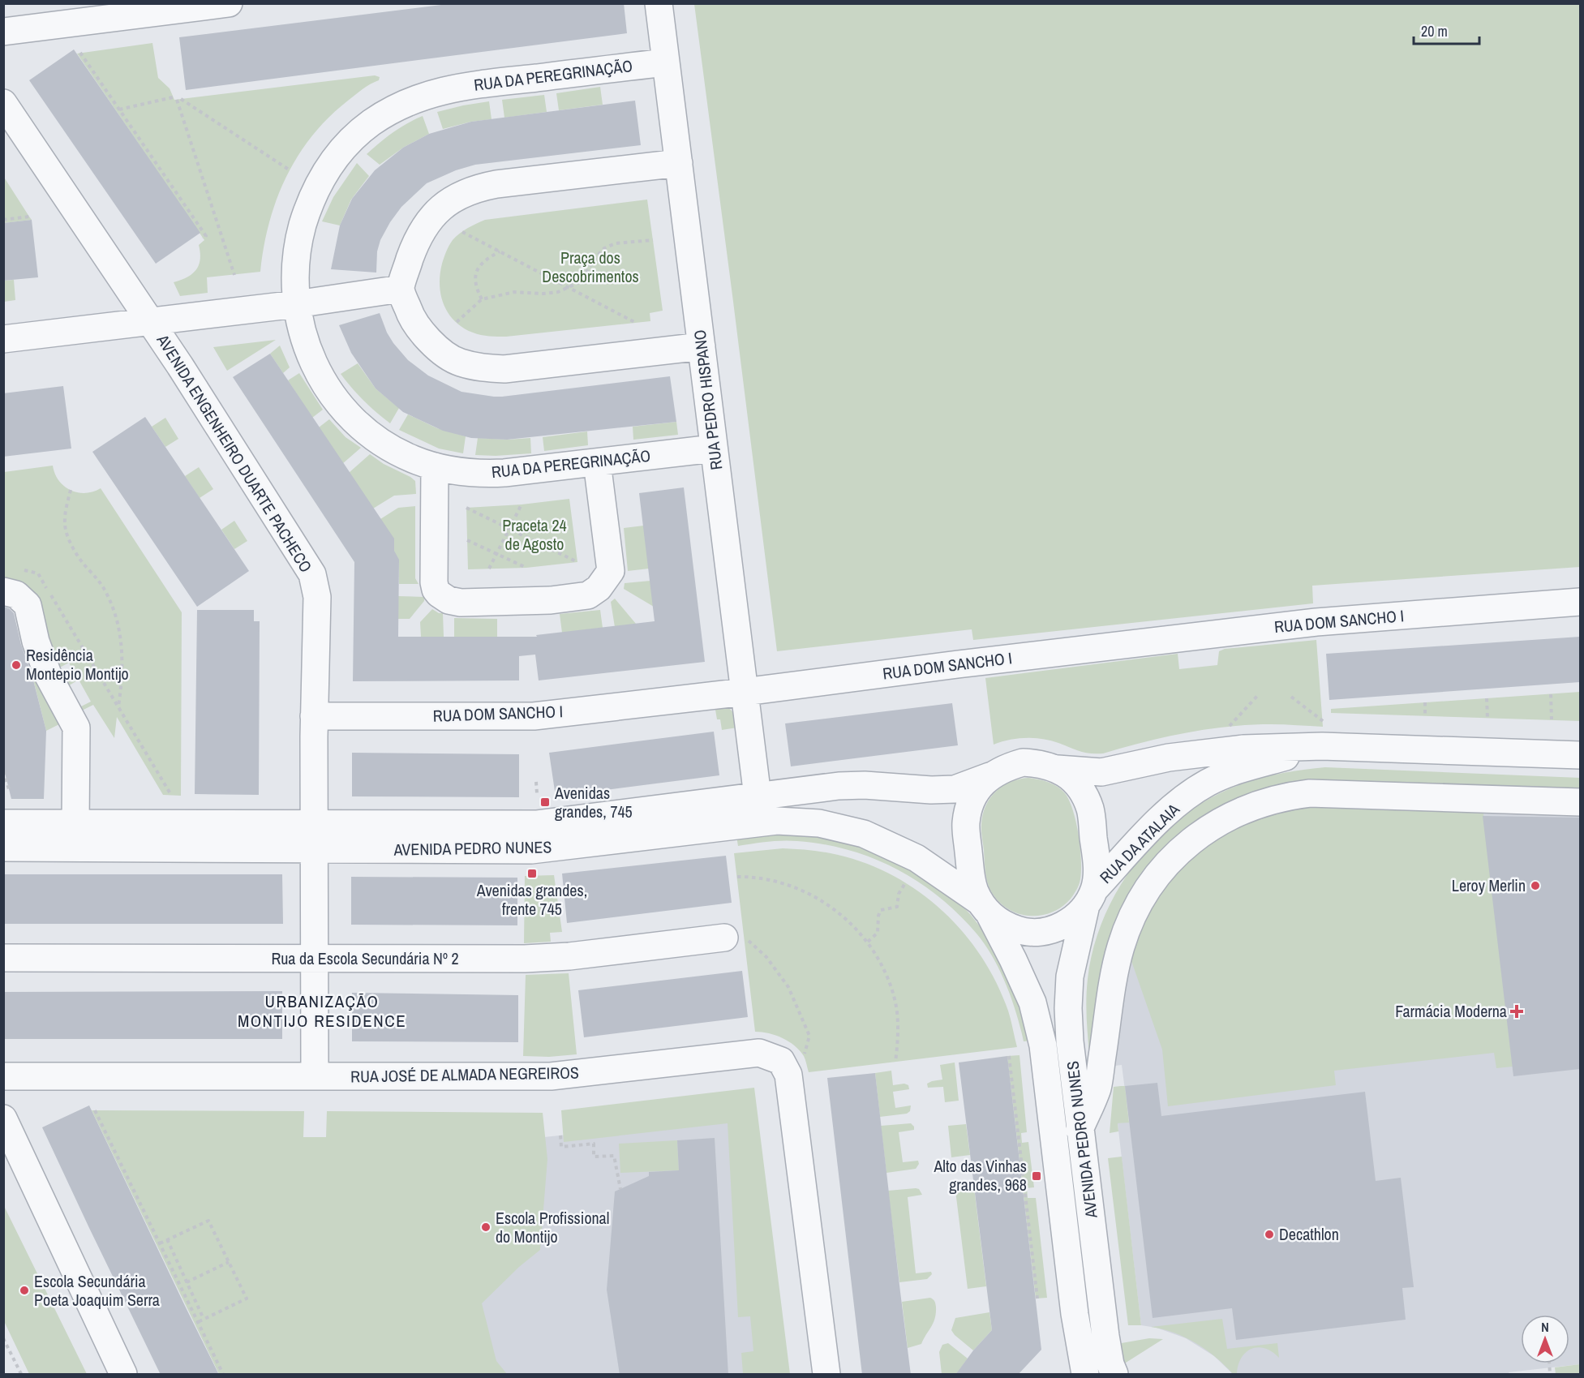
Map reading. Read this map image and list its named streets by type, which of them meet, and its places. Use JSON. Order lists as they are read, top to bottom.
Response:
{
  "streets": {
    "street": [
      "RUA DA PEREGRINAÇÃO",
      "RUA PEDRO HISPANO",
      "AVENIDA ENGENHEIRO DUARTE PACHECO",
      "RUA DOM SANCHO I",
      "RUA DA ATALAIA",
      "AVENIDA PEDRO NUNES",
      "Rua da Escola Secundária Nº 2",
      "RUA JOSÉ DE ALMADA NEGREIROS"
    ]
  },
  "crossings": [
    ["RUA DA PEREGRINAÇÃO", "RUA PEDRO HISPANO"],
    ["RUA PEDRO HISPANO", "RUA DOM SANCHO I"],
    ["RUA PEDRO HISPANO", "AVENIDA PEDRO NUNES"],
    ["AVENIDA ENGENHEIRO DUARTE PACHECO", "RUA DOM SANCHO I"],
    ["AVENIDA ENGENHEIRO DUARTE PACHECO", "AVENIDA PEDRO NUNES"],
    ["AVENIDA ENGENHEIRO DUARTE PACHECO", "Rua da Escola Secundária Nº 2"],
    ["AVENIDA ENGENHEIRO DUARTE PACHECO", "RUA JOSÉ DE ALMADA NEGREIROS"],
    ["RUA DA ATALAIA", "AVENIDA PEDRO NUNES"]
  ],
  "districts": ["URBANIZAÇÃO MONTIJO RESIDENCE"],
  "parks": ["Praça dos Descobrimentos", "Praceta 24 de Agosto"],
  "places": {
    "other": [
      "Residência Montepio Montijo",
      "Leroy Merlin",
      "Escola Profissional do Montijo",
      "Decathlon",
      "Escola Secundária Poeta Joaquim Serra"
    ],
    "transit": ["Avenidas grandes, 745", "Avenidas grandes, frente 745", "Alto das Vinhas grandes, 968"],
    "health": ["Farmácia Moderna"]
  },
  "scale_bar": "20 m",
  "north": "top"
}
